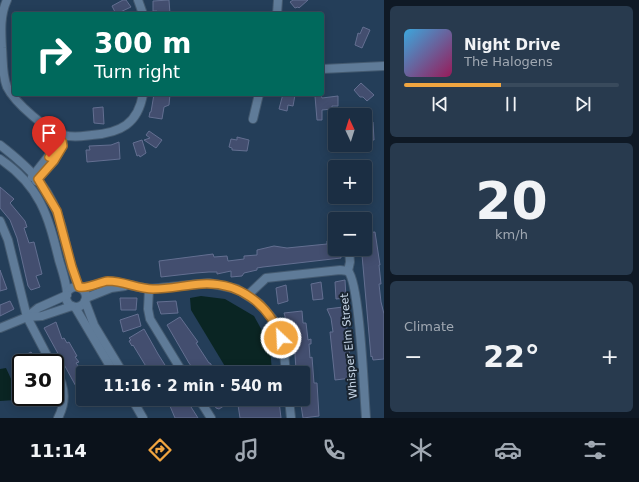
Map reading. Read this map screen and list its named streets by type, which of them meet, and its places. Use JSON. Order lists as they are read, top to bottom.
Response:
{
  "streets": {
    "street": ["Whisper Elm Street"]
  },
  "north": "top",
  "page": {
    "turn": ["300 m", "Turn right"],
    "song": ["Night Drive", "The Halogens"],
    "map_buttons": ["+", "−"],
    "tile": [
      ["20", "km/h"],
      "Climate"
    ],
    "heat": ["−", "22°", "+"],
    "limit": "30",
    "trip": "11:16 · 2 min · 540 m",
    "tabs": "11:14"
  }
}
